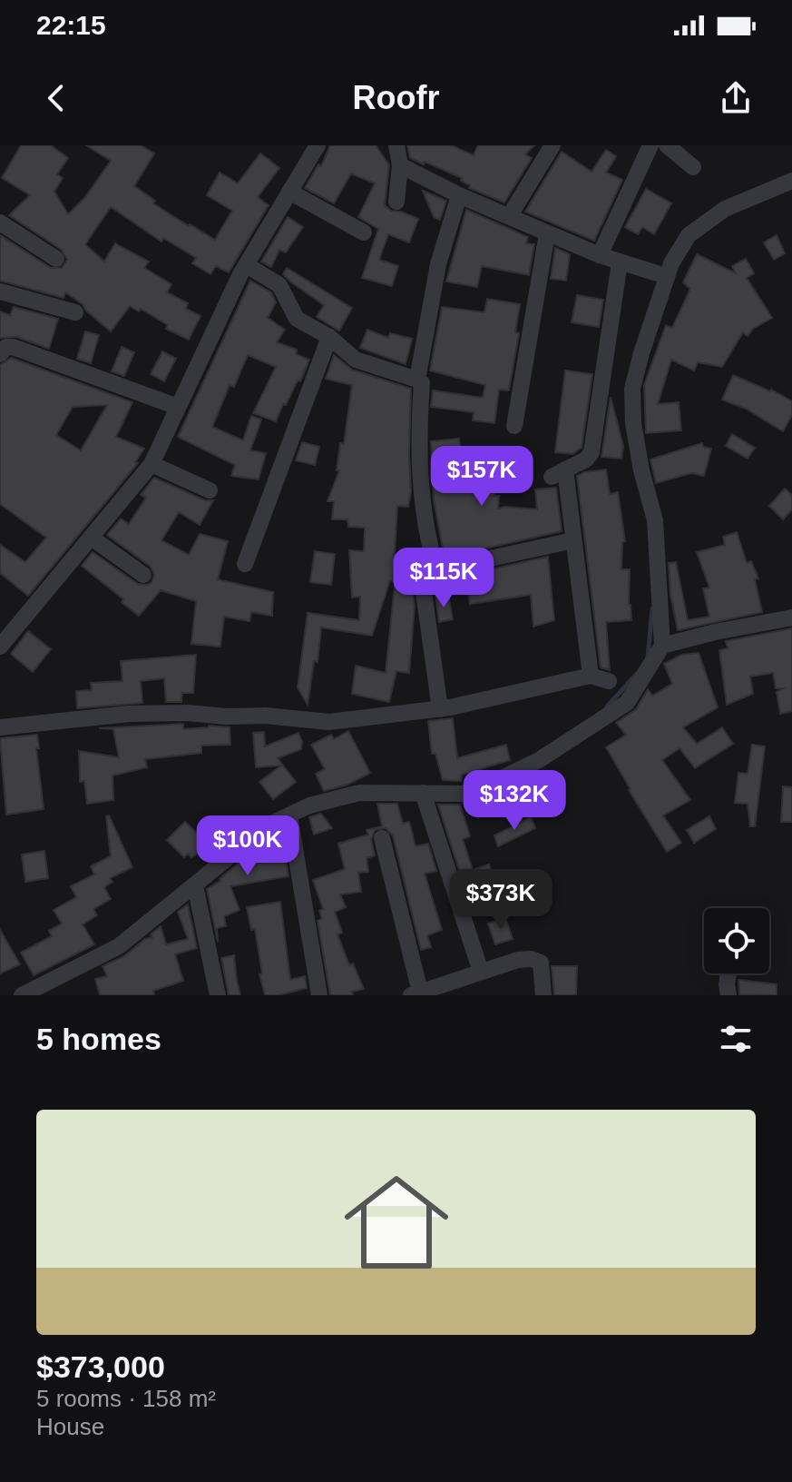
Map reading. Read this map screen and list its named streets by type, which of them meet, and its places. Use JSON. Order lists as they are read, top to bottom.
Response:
{
  "page": {
    "status": "22:15",
    "header": "Roofr",
    "price": [
      "$157K",
      "$115K",
      "$132K",
      "$100K",
      "$373K"
    ],
    "heading": "5 homes",
    "list": [
      {
        "name": "$373,000",
        "note": "5 rooms · 158 m² · House"
      }
    ]
  }
}
